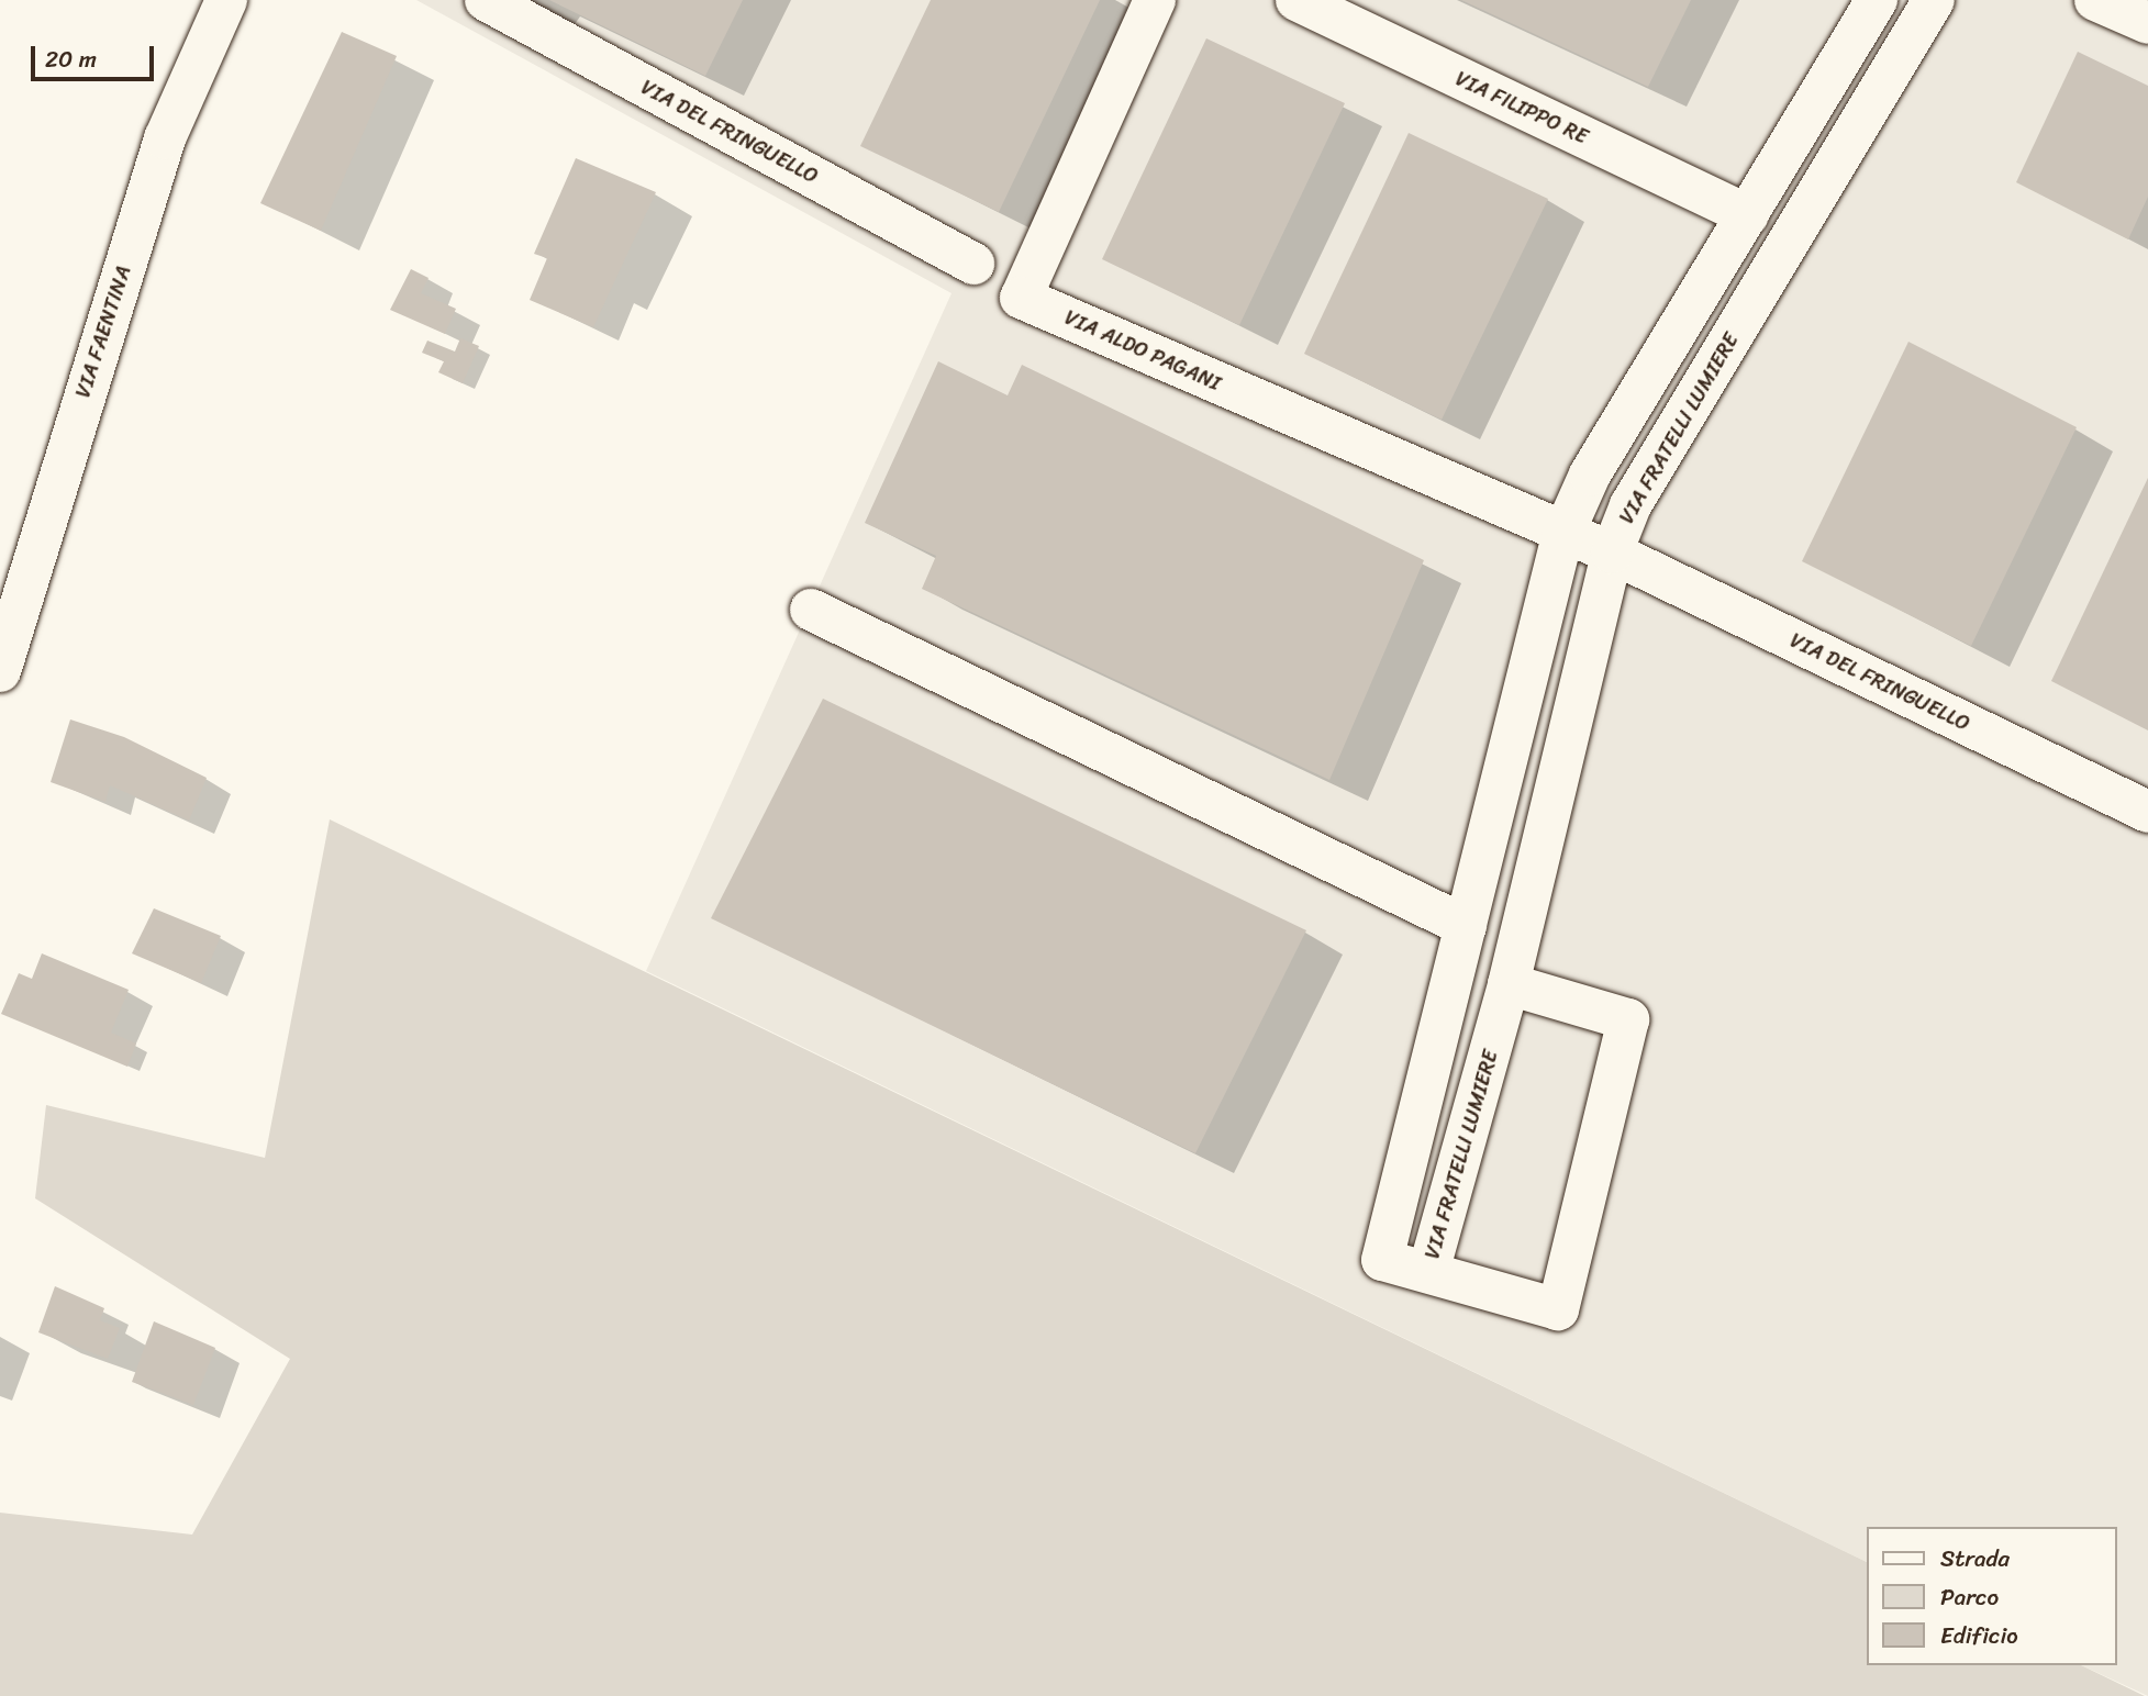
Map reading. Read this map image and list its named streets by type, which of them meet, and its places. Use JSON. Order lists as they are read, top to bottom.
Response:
{
  "streets": {
    "street": [
      "VIA FILIPPO RE",
      "VIA DEL FRINGUELLO",
      "VIA FAENTINA",
      "VIA ALDO PAGANI",
      "VIA FRATELLI LUMIERE"
    ]
  },
  "crossings": [
    ["VIA FILIPPO RE", "VIA FRATELLI LUMIERE"],
    ["VIA DEL FRINGUELLO", "VIA ALDO PAGANI"],
    ["VIA DEL FRINGUELLO", "VIA FRATELLI LUMIERE"],
    ["VIA ALDO PAGANI", "VIA FRATELLI LUMIERE"]
  ],
  "legend": ["Strada", "Parco", "Edificio"],
  "scale_bar": "20 m"
}
